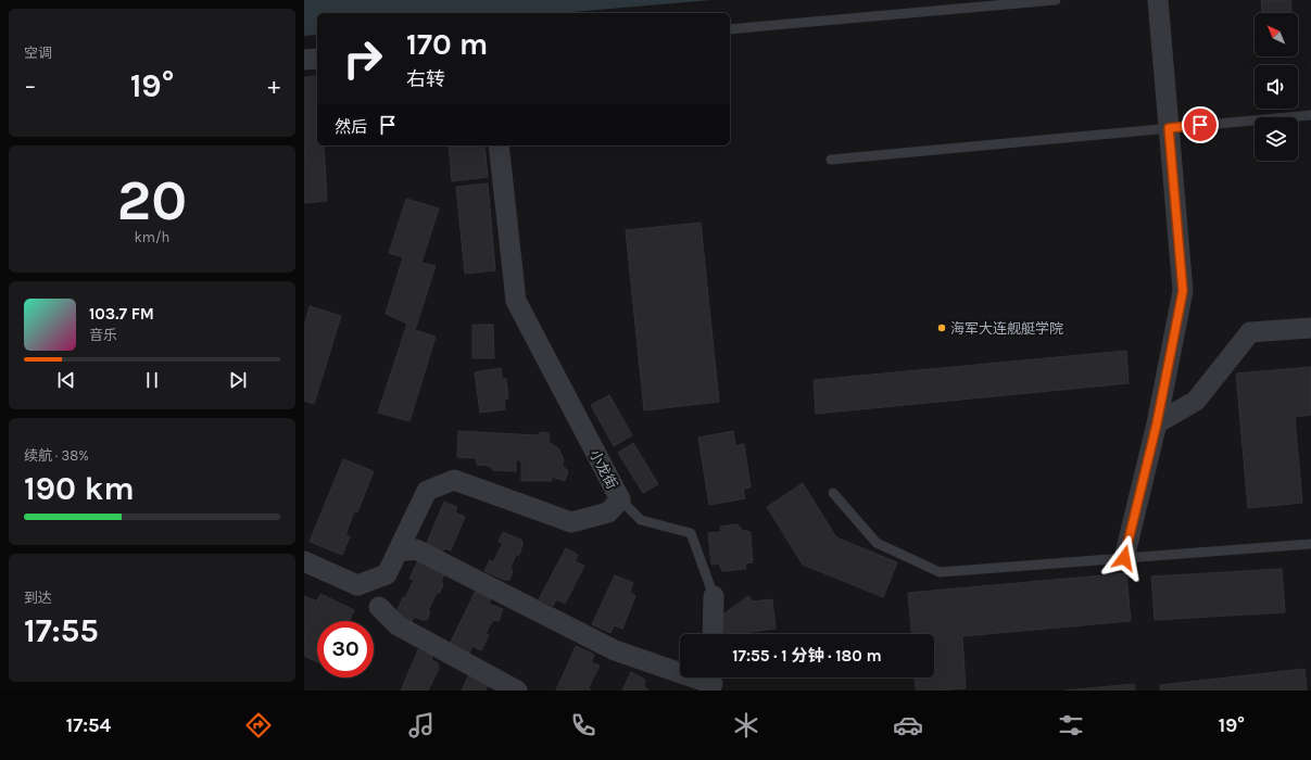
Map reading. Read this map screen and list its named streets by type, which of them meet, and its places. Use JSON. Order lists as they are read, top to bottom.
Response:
{
  "streets": {
    "street": ["小龙街"]
  },
  "places": ["海军大连舰艇学院"],
  "north": "top left",
  "page": {
    "tile": [
      "空调",
      ["20", "km/h"],
      ["续航 · 38%", "190 km"],
      ["到达", "17:55"]
    ],
    "turn": ["170 m", "右转"],
    "heat": ["−", "19°", "+"],
    "then": "然后",
    "song": ["103.7 FM", "音乐"],
    "limit": "30",
    "trip": "17:55 · 1 分钟 · 180 m",
    "tabs": ["17:54", "19°"]
  }
}
